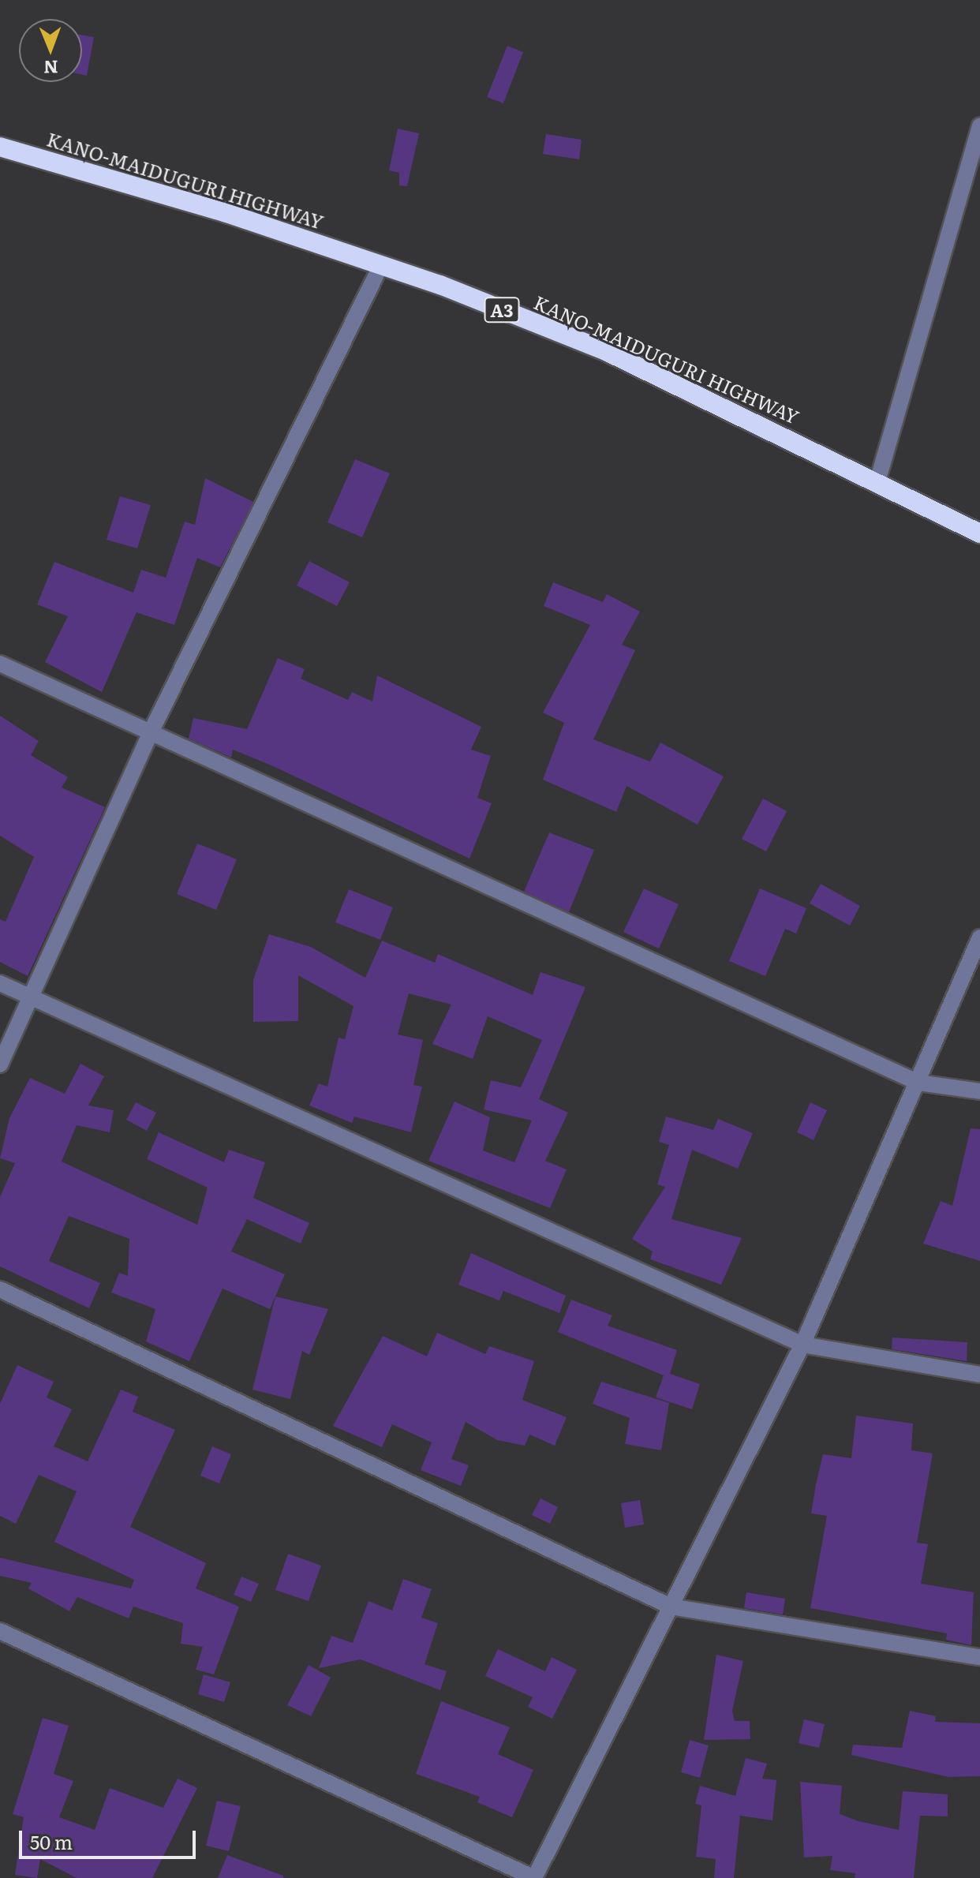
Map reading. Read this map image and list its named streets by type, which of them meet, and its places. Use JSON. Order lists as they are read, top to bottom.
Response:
{
  "streets": {
    "highway": ["KANO-MAIDUGURI HIGHWAY", "A3"]
  },
  "scale_bar": "50 m",
  "north": "bottom"
}
